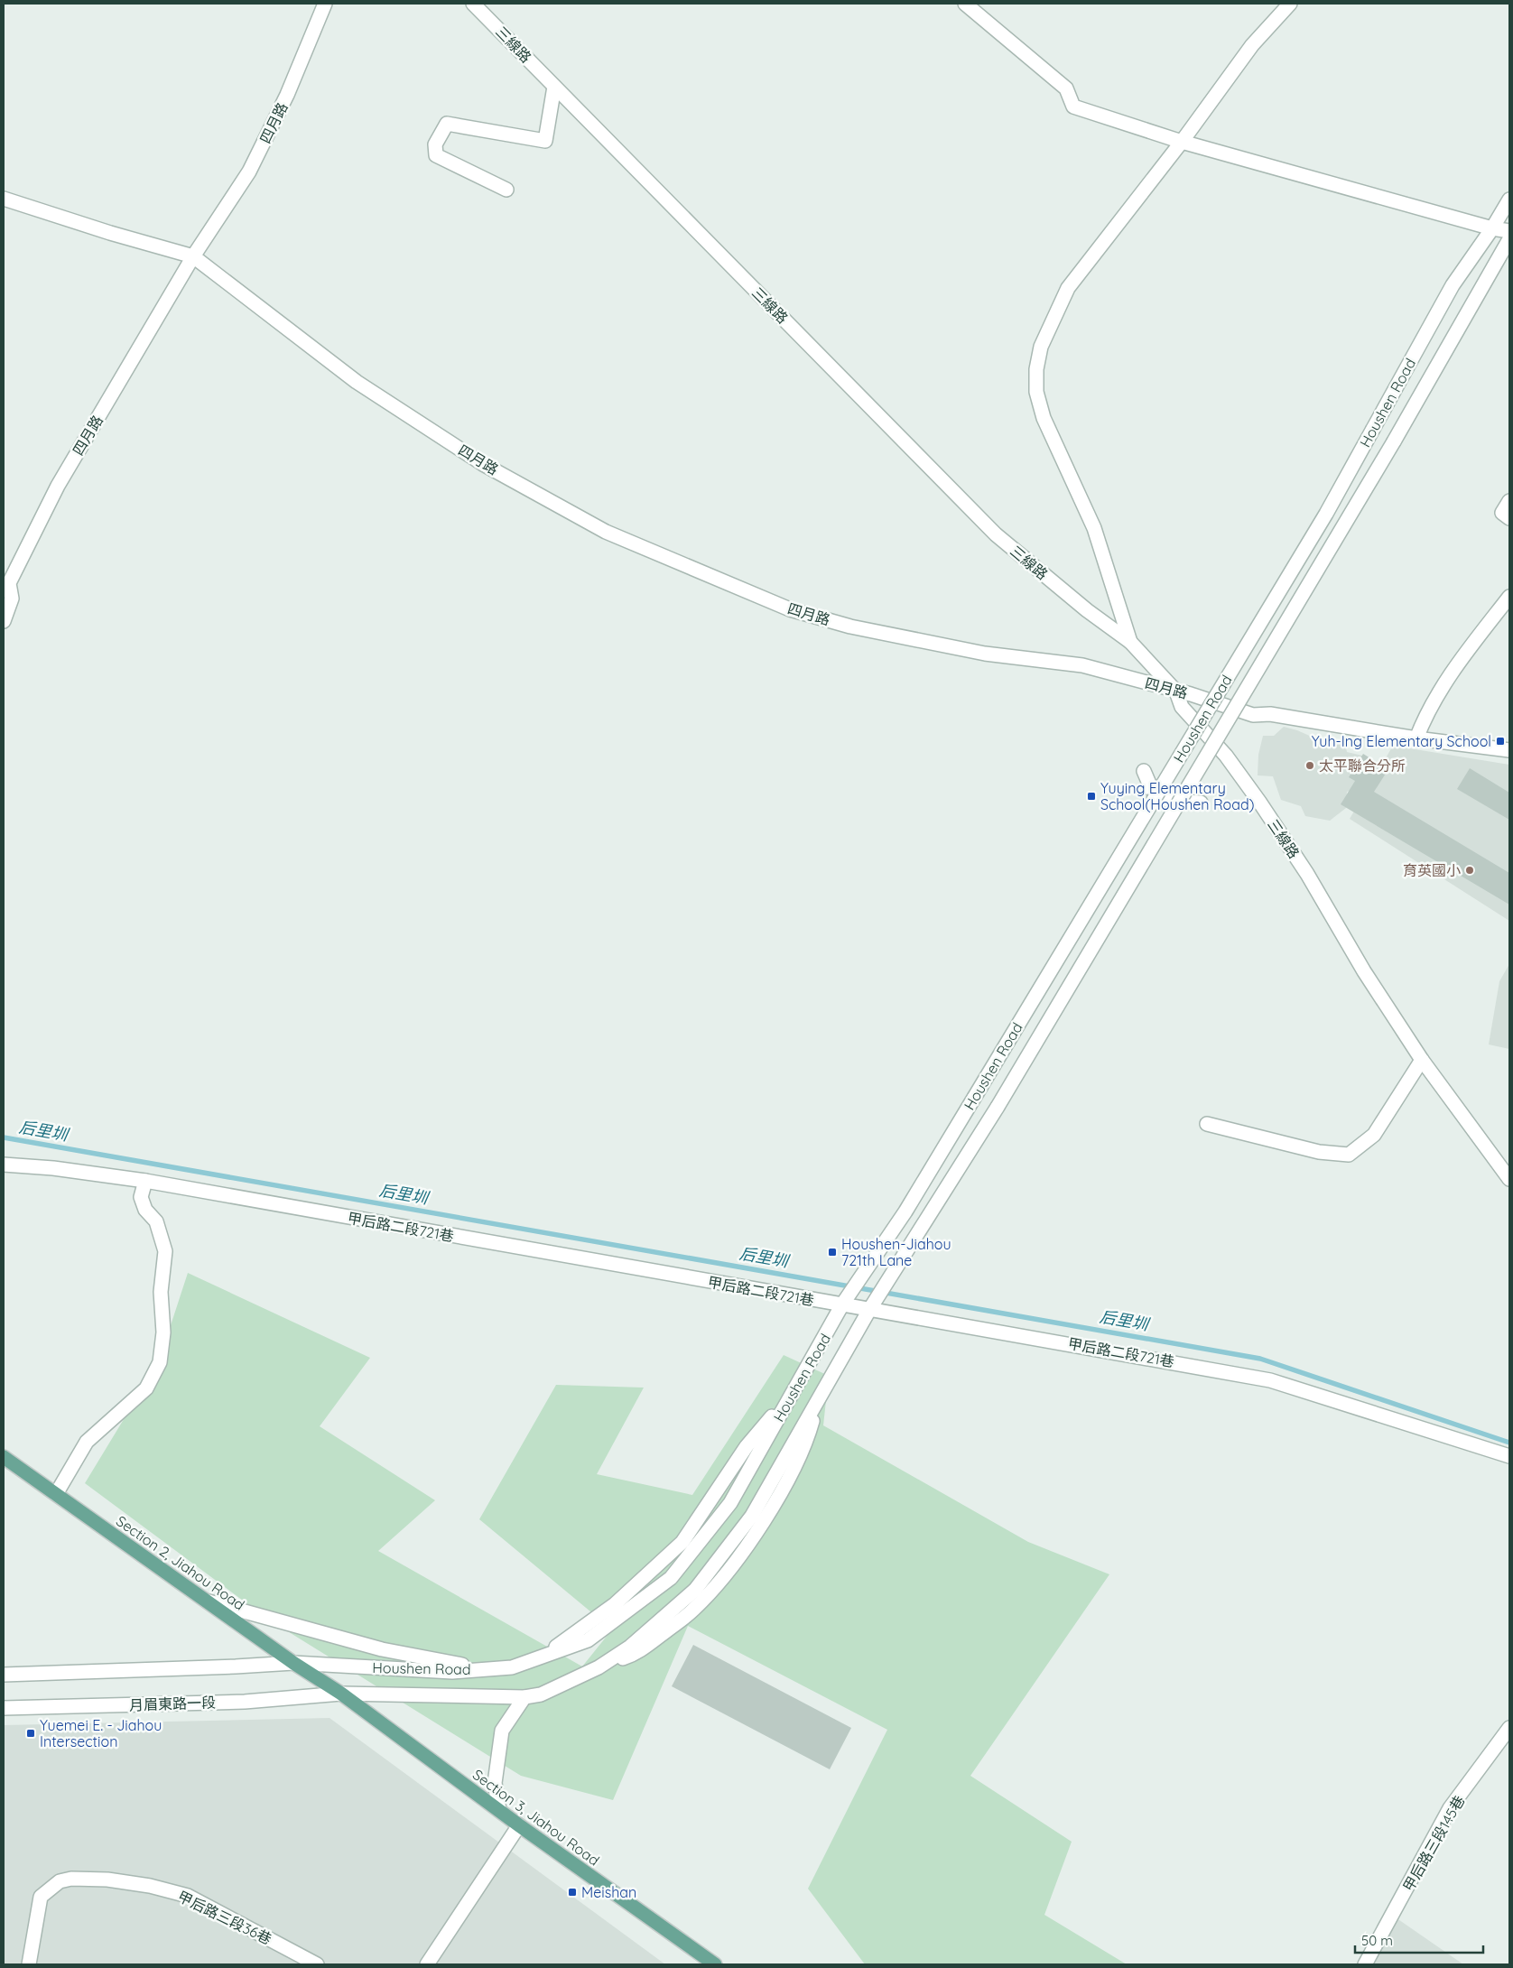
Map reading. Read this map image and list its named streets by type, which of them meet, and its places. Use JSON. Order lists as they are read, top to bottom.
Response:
{
  "streets": {
    "main road": ["Section 2, Jiahou Road", "Section 3, Jiahou Road"],
    "street": [
      "三線路",
      "四月路",
      "Houshen Road",
      "甲后路二段721巷",
      "月眉東路一段",
      "甲后路三段145巷",
      "甲后路三段36巷"
    ]
  },
  "crossings": [
    ["三線路", "四月路"],
    ["Houshen Road", "甲后路二段721巷"],
    ["Houshen Road", "Section 2, Jiahou Road"],
    ["Houshen Road", "月眉東路一段"],
    ["Houshen Road", "Section 3, Jiahou Road"],
    ["Section 2, Jiahou Road", "月眉東路一段"],
    ["Section 2, Jiahou Road", "Section 3, Jiahou Road"],
    ["月眉東路一段", "Section 3, Jiahou Road"]
  ],
  "water": ["后里圳"],
  "places": {
    "transit": [
      "Yuh-Ing Elementary School",
      "Yuying Elementary School(Houshen Road)",
      "Houshen-Jiahou 721th Lane",
      "Yuemei E. - Jiahou Intersection",
      "Meishan"
    ],
    "other": ["太平聯合分所", "育英國小"]
  },
  "scale_bar": "50 m"
}
